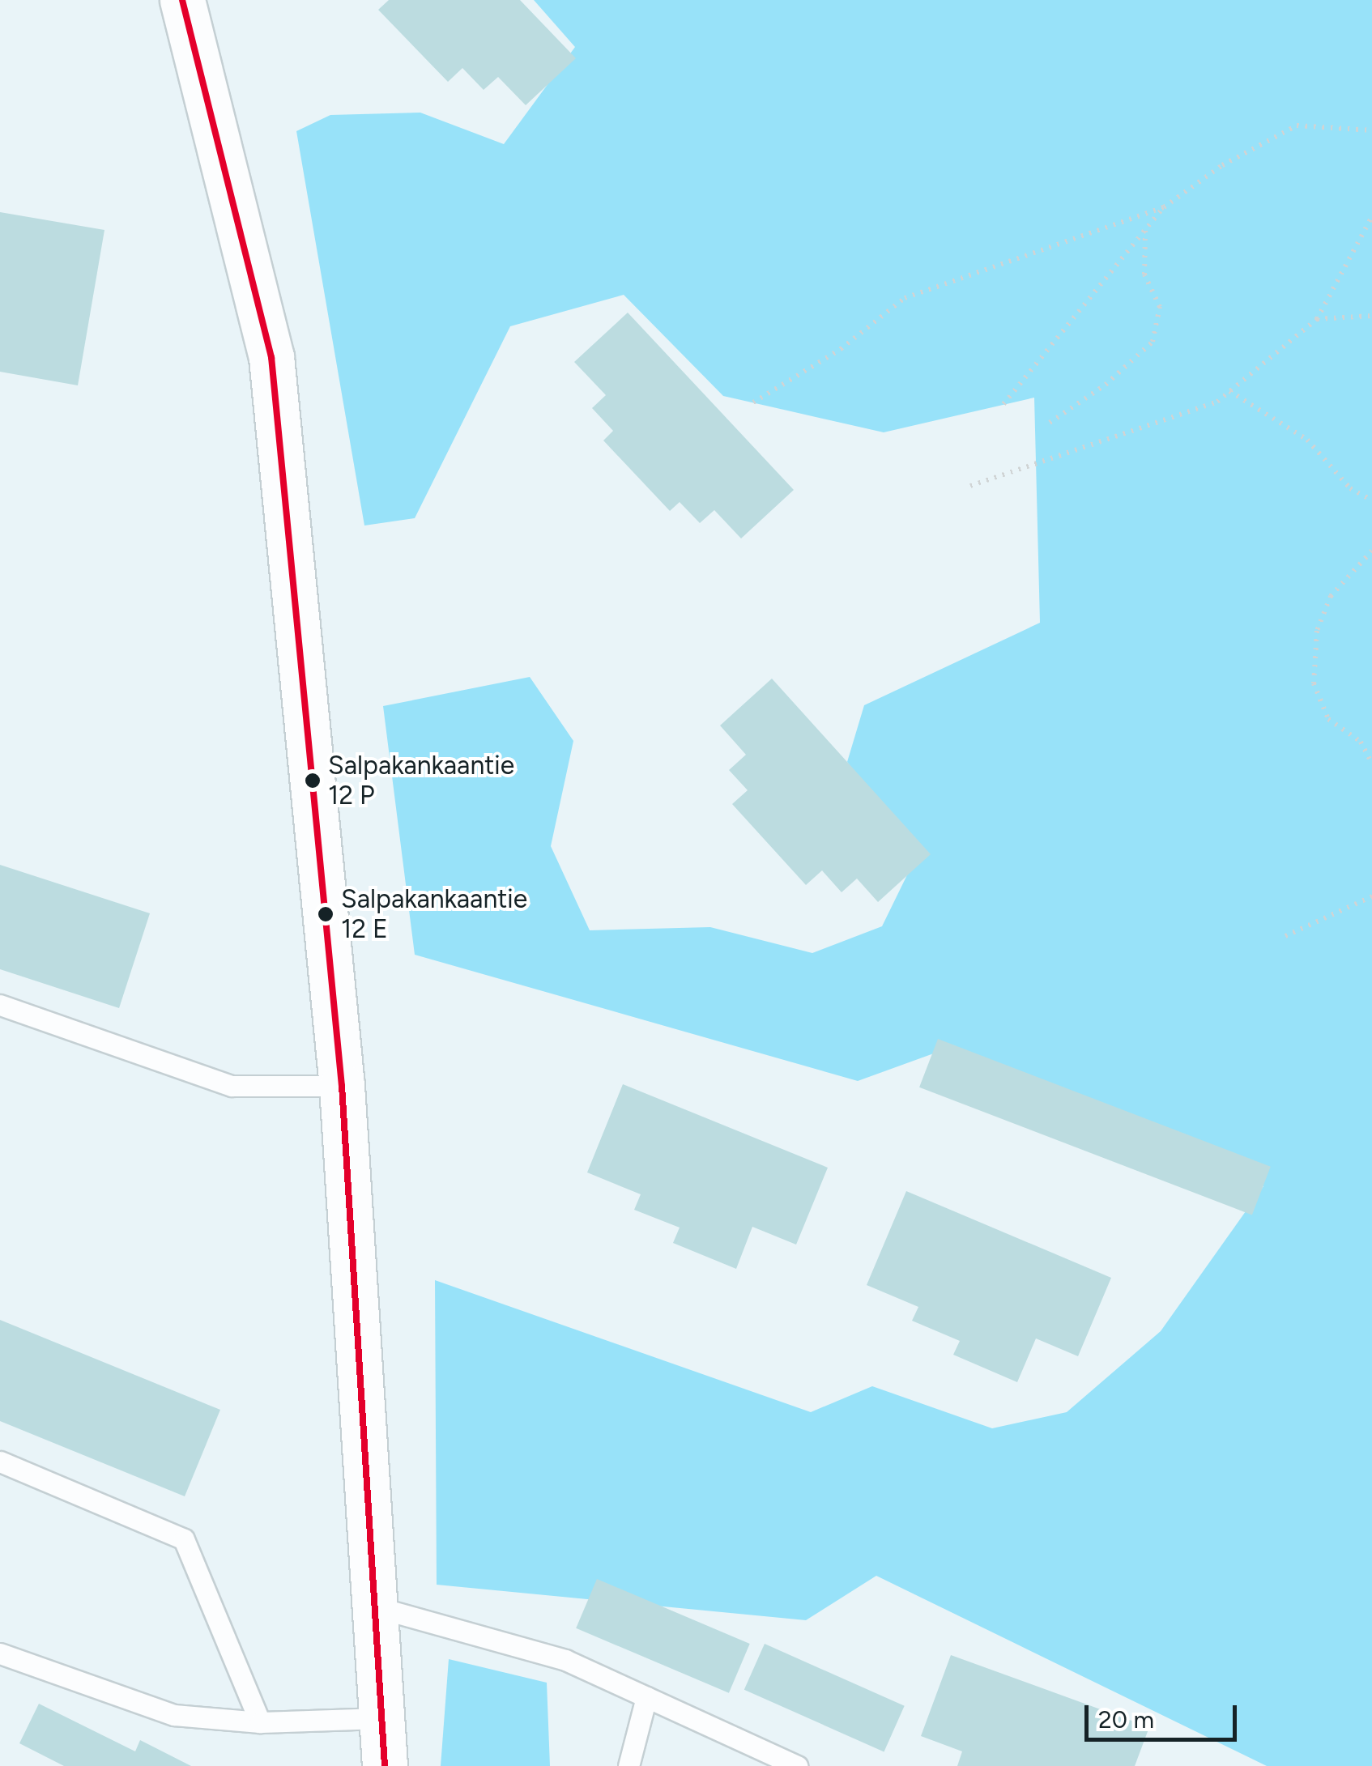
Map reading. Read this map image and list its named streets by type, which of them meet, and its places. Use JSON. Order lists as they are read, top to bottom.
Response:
{
  "places": ["Salpakankaantie 12 P", "Salpakankaantie 12 E"],
  "scale_bar": "20 m"
}
